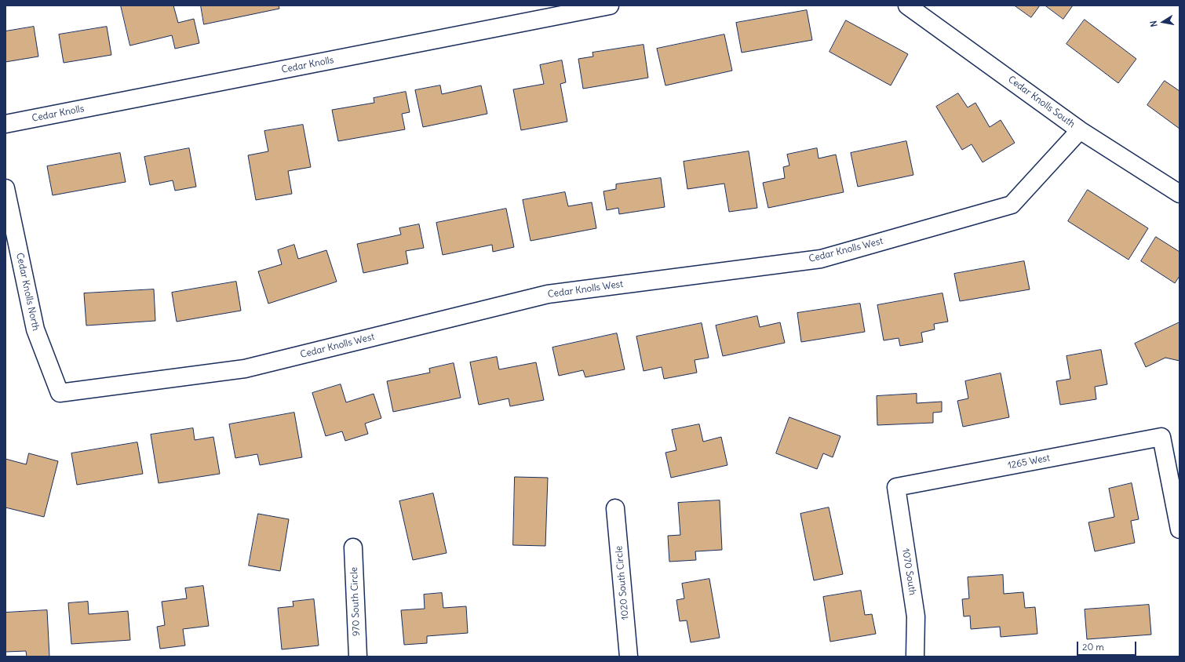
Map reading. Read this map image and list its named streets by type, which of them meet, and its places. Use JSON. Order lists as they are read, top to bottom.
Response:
{
  "streets": {
    "street": [
      "Cedar Knolls",
      "Cedar Knolls South",
      "Cedar Knolls West",
      "Cedar Knolls North",
      "1265 West",
      "1070 South",
      "1020 South Circle",
      "970 South Circle"
    ]
  },
  "crossings": [
    ["Cedar Knolls South", "Cedar Knolls West"],
    ["Cedar Knolls West", "Cedar Knolls North"],
    ["1265 West", "1070 South"]
  ],
  "scale_bar": "20 m",
  "north": "left"
}
